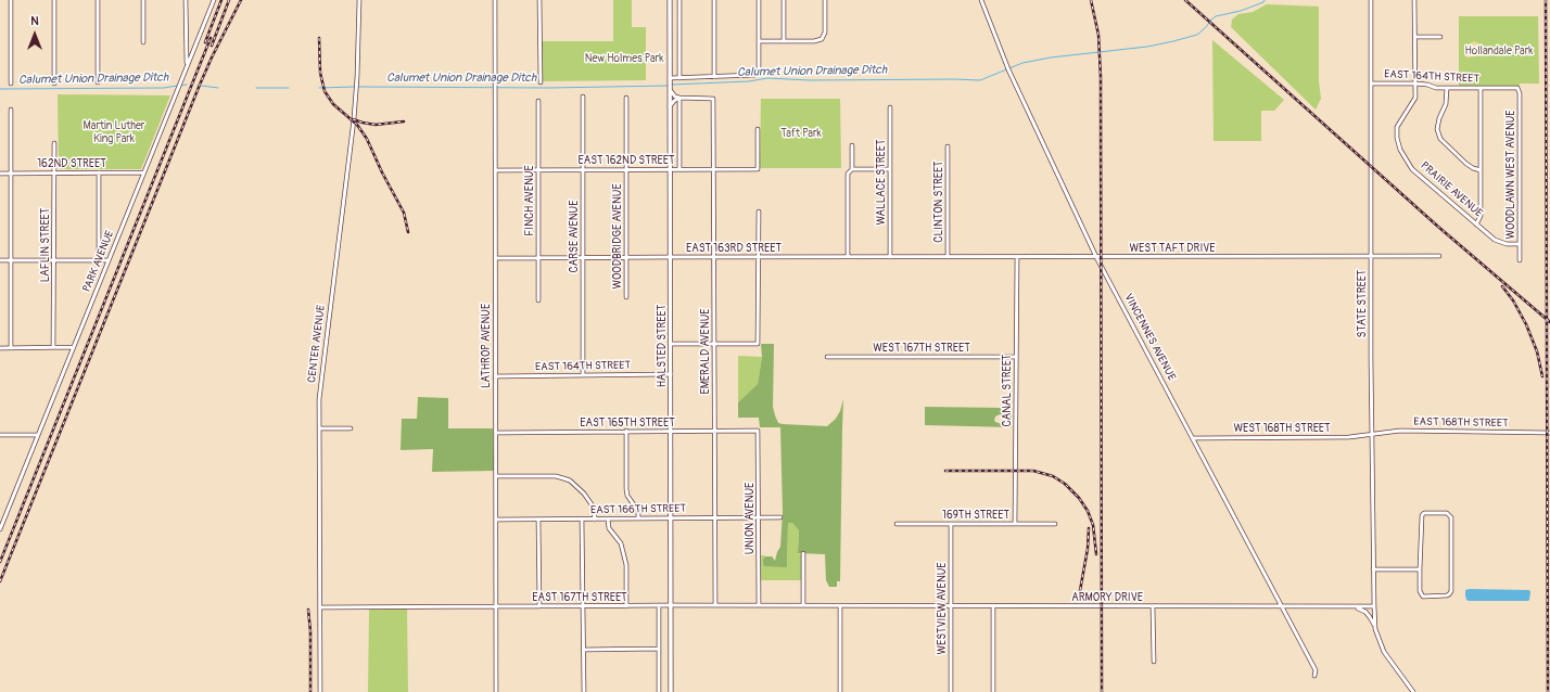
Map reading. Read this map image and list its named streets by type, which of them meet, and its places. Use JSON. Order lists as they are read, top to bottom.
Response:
{
  "streets": {
    "main road": ["HALSTED STREET"],
    "street": [
      "EAST 164TH STREET",
      "EAST 162ND STREET",
      "162ND STREET",
      "WOODLAWN WEST AVENUE",
      "WALLACE STREET",
      "PRAIRIE AVENUE",
      "FINCH AVENUE",
      "CLINTON STREET",
      "CARSE AVENUE",
      "WOODBRIDGE AVENUE",
      "LAFLIN STREET",
      "EAST 163RD STREET",
      "WEST TAFT DRIVE",
      "PARK AVENUE",
      "STATE STREET",
      "VINCENNES AVENUE",
      "CENTER AVENUE",
      "LATHROP AVENUE",
      "WEST 167TH STREET",
      "EMERALD AVENUE",
      "CANAL STREET",
      "EAST 165TH STREET",
      "EAST 168TH STREET",
      "WEST 168TH STREET",
      "EAST 166TH STREET",
      "169TH STREET",
      "UNION AVENUE",
      "EAST 167TH STREET",
      "ARMORY DRIVE",
      "WESTVIEW AVENUE"
    ]
  },
  "crossings": [
    ["EAST 164TH STREET", "WOODLAWN WEST AVENUE"],
    ["EAST 164TH STREET", "PRAIRIE AVENUE"],
    ["EAST 164TH STREET", "CARSE AVENUE"],
    ["EAST 164TH STREET", "STATE STREET"],
    ["EAST 164TH STREET", "LATHROP AVENUE"],
    ["EAST 164TH STREET", "HALSTED STREET"],
    ["EAST 162ND STREET", "FINCH AVENUE"],
    ["EAST 162ND STREET", "CARSE AVENUE"],
    ["EAST 162ND STREET", "WOODBRIDGE AVENUE"],
    ["EAST 162ND STREET", "LATHROP AVENUE"],
    ["EAST 162ND STREET", "HALSTED STREET"],
    ["EAST 162ND STREET", "EMERALD AVENUE"],
    ["162ND STREET", "LAFLIN STREET"],
    ["162ND STREET", "PARK AVENUE"],
    ["WOODLAWN WEST AVENUE", "PRAIRIE AVENUE"],
    ["WALLACE STREET", "EAST 163RD STREET"],
    ["FINCH AVENUE", "EAST 163RD STREET"],
    ["CLINTON STREET", "EAST 163RD STREET"],
    ["CARSE AVENUE", "EAST 163RD STREET"],
    ["WOODBRIDGE AVENUE", "EAST 163RD STREET"],
    ["EAST 163RD STREET", "WEST TAFT DRIVE"],
    ["EAST 163RD STREET", "LATHROP AVENUE"],
    ["EAST 163RD STREET", "HALSTED STREET"],
    ["EAST 163RD STREET", "EMERALD AVENUE"],
    ["WEST TAFT DRIVE", "STATE STREET"],
    ["WEST TAFT DRIVE", "VINCENNES AVENUE"],
    ["WEST TAFT DRIVE", "CANAL STREET"],
    ["STATE STREET", "EAST 168TH STREET"],
    ["STATE STREET", "WEST 168TH STREET"],
    ["STATE STREET", "ARMORY DRIVE"],
    ["VINCENNES AVENUE", "WEST 168TH STREET"],
    ["VINCENNES AVENUE", "ARMORY DRIVE"],
    ["CENTER AVENUE", "EAST 167TH STREET"],
    ["LATHROP AVENUE", "EAST 165TH STREET"],
    ["LATHROP AVENUE", "EAST 166TH STREET"],
    ["LATHROP AVENUE", "EAST 167TH STREET"],
    ["HALSTED STREET", "EAST 165TH STREET"],
    ["HALSTED STREET", "EAST 166TH STREET"],
    ["HALSTED STREET", "EAST 167TH STREET"],
    ["WEST 167TH STREET", "CANAL STREET"],
    ["EMERALD AVENUE", "EAST 165TH STREET"],
    ["EMERALD AVENUE", "EAST 166TH STREET"],
    ["EMERALD AVENUE", "EAST 167TH STREET"],
    ["CANAL STREET", "169TH STREET"],
    ["EAST 165TH STREET", "UNION AVENUE"],
    ["EAST 168TH STREET", "WEST 168TH STREET"],
    ["EAST 166TH STREET", "UNION AVENUE"],
    ["169TH STREET", "WESTVIEW AVENUE"],
    ["UNION AVENUE", "EAST 167TH STREET"],
    ["EAST 167TH STREET", "ARMORY DRIVE"],
    ["ARMORY DRIVE", "WESTVIEW AVENUE"]
  ],
  "water": ["Calumet Union Drainage Ditch"],
  "parks": [
    "Hollandale Park",
    "New Holmes Park",
    "Martin Luther King Park",
    "Taft Park"
  ],
  "north": "top"
}
